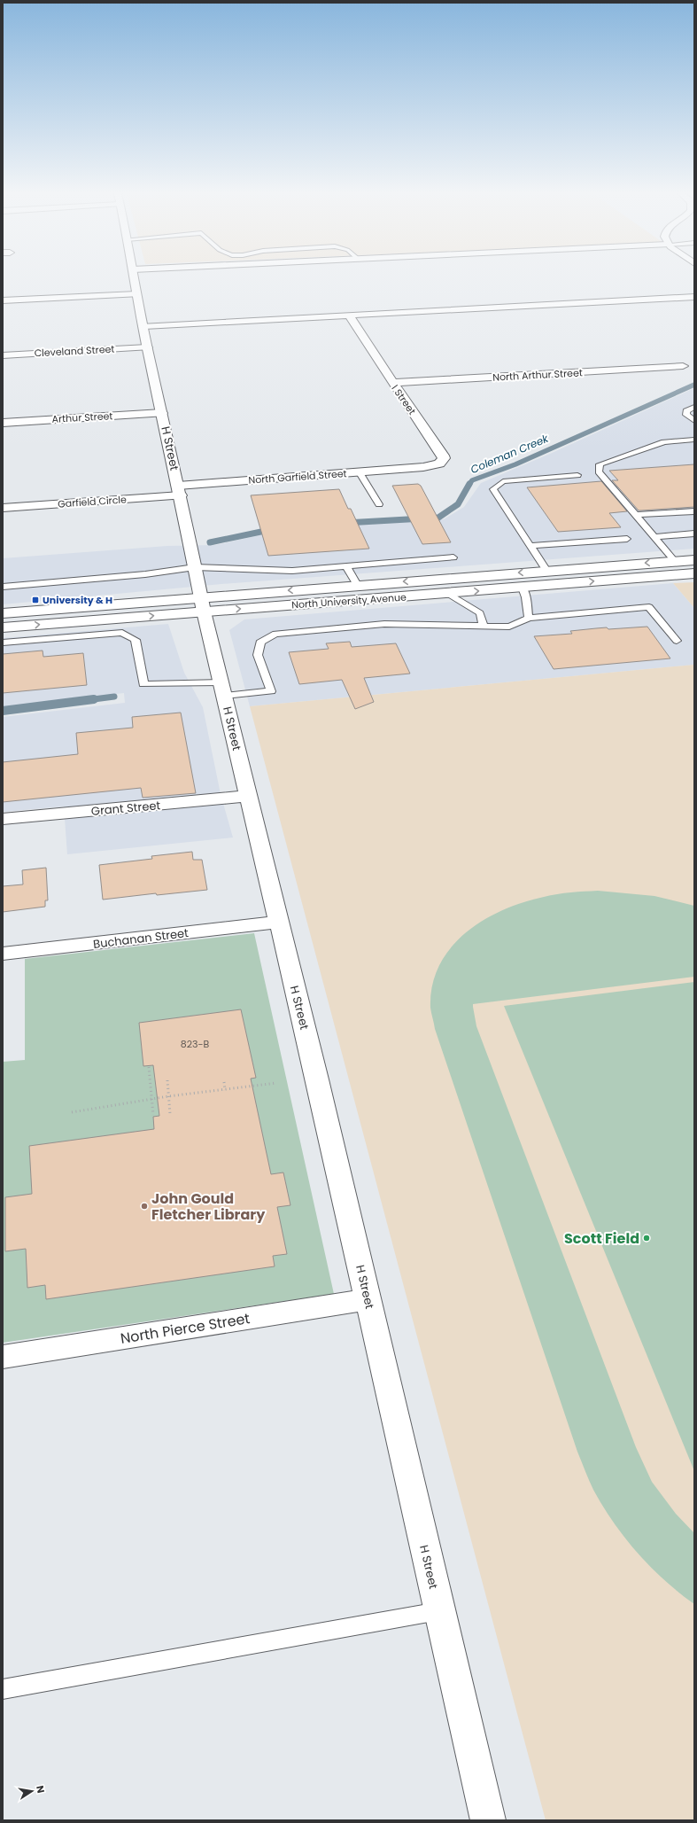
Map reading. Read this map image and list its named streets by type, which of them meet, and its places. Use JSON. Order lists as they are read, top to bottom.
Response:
{
  "streets": {
    "street": [
      "Cleveland Street",
      "North Arthur Street",
      "I Street",
      "Arthur Street",
      "H Street",
      "North Garfield Street",
      "Garfield Circle",
      "North University Avenue",
      "Grant Street",
      "Buchanan Street",
      "North Pierce Street"
    ]
  },
  "crossings": [
    ["Cleveland Street", "H Street"],
    ["North Arthur Street", "I Street"],
    ["I Street", "North Garfield Street"],
    ["Arthur Street", "H Street"],
    ["H Street", "North Garfield Street"],
    ["H Street", "Garfield Circle"],
    ["H Street", "North University Avenue"],
    ["H Street", "Grant Street"],
    ["H Street", "Buchanan Street"],
    ["H Street", "North Pierce Street"],
    ["North Garfield Street", "Garfield Circle"]
  ],
  "water": ["Coleman Creek"],
  "places": {
    "transit": ["University & H"],
    "other": ["John Gould Fletcher Library", "Scott Field"]
  },
  "house_numbers": ["823-B"],
  "north": "right"
}
